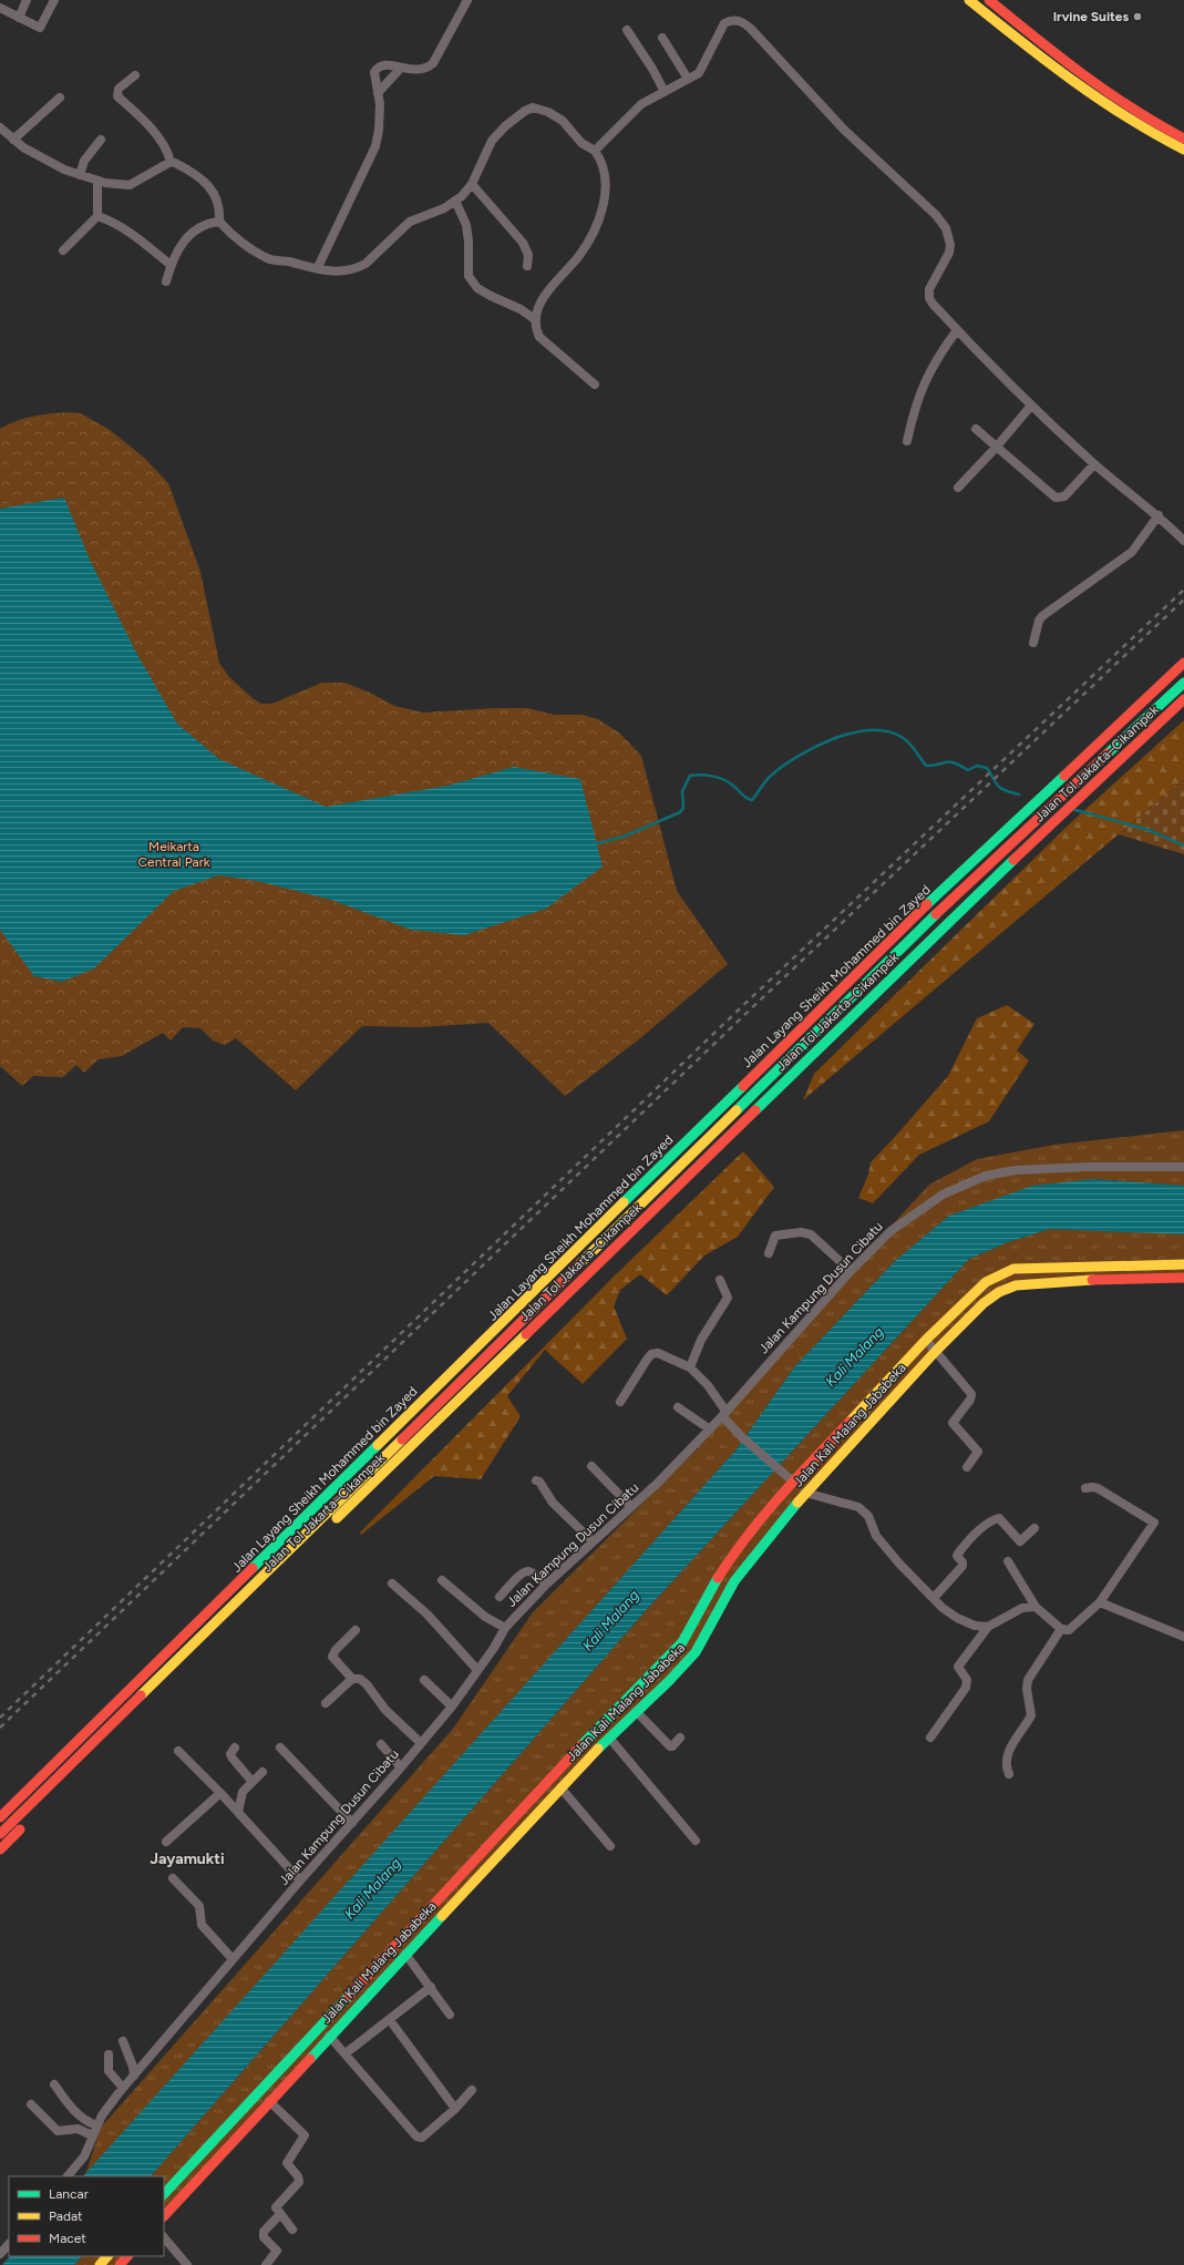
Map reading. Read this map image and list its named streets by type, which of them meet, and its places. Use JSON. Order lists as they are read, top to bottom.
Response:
{
  "streets": {
    "main road": ["Jalan Tol Jakarta–Cikampek", "Jalan Layang Sheikh Mohammed bin Zayed", "Jalan Kali Malang Jababeka"],
    "street": ["Jalan Kampung Dusun Cibatu"]
  },
  "districts": ["Jayamukti"],
  "water": ["Kali Malang"],
  "parks": ["Meikarta Central Park"],
  "places": ["Irvine Suites"],
  "legend": ["Lancar", "Padat", "Macet"]
}
